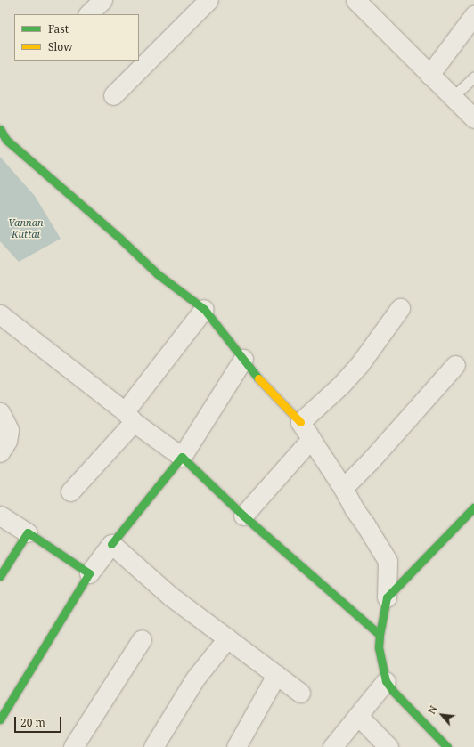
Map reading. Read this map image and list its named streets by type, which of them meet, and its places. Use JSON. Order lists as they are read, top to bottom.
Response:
{
  "water": ["Vannan Kuttai"],
  "legend": ["Fast", "Slow"],
  "scale_bar": "20 m",
  "north": "top left"
}
